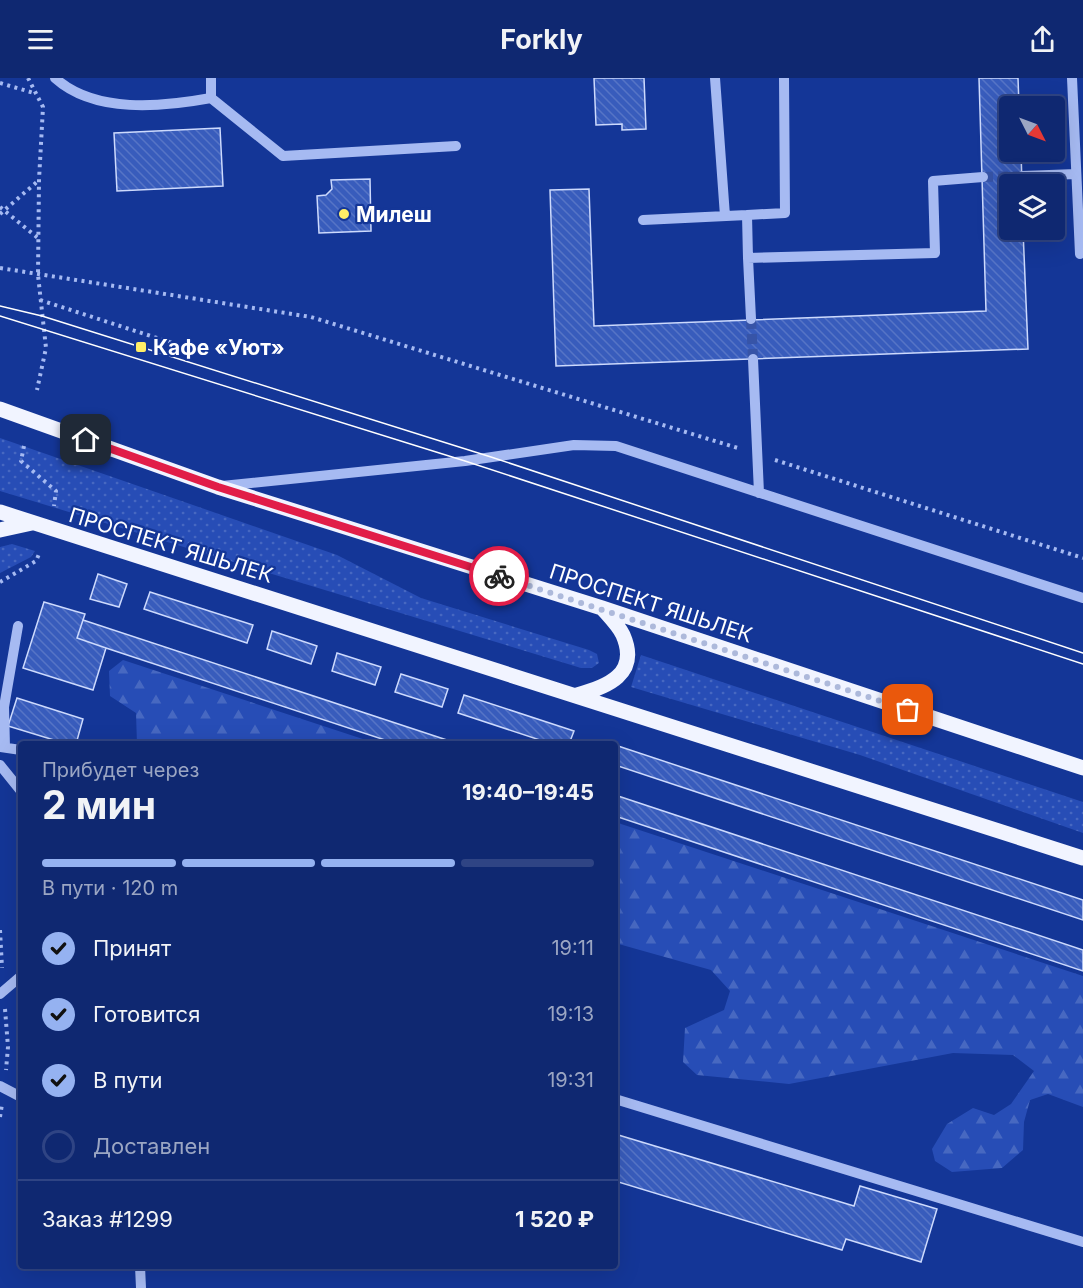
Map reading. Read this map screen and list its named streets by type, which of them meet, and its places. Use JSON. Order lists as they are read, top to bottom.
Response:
{
  "streets": {
    "main road": ["ПРОСПЕКТ ЯШЬЛЕК"]
  },
  "places": {
    "other": ["Милеш"],
    "transit": ["Кафе «Уют»"]
  },
  "north": "bottom right",
  "page": {
    "header": "Forkly",
    "heading": ["2 мин", "Прибудет через", "19:40–19:45"],
    "panel": ["Заказ #1299", "1 520 ₽"],
    "bar": "В пути · 120 m",
    "list": [
      ["Принят", "19:11"],
      ["Готовится", "19:13"],
      ["В пути", "19:31"],
      "Доставлен"
    ]
  }
}
